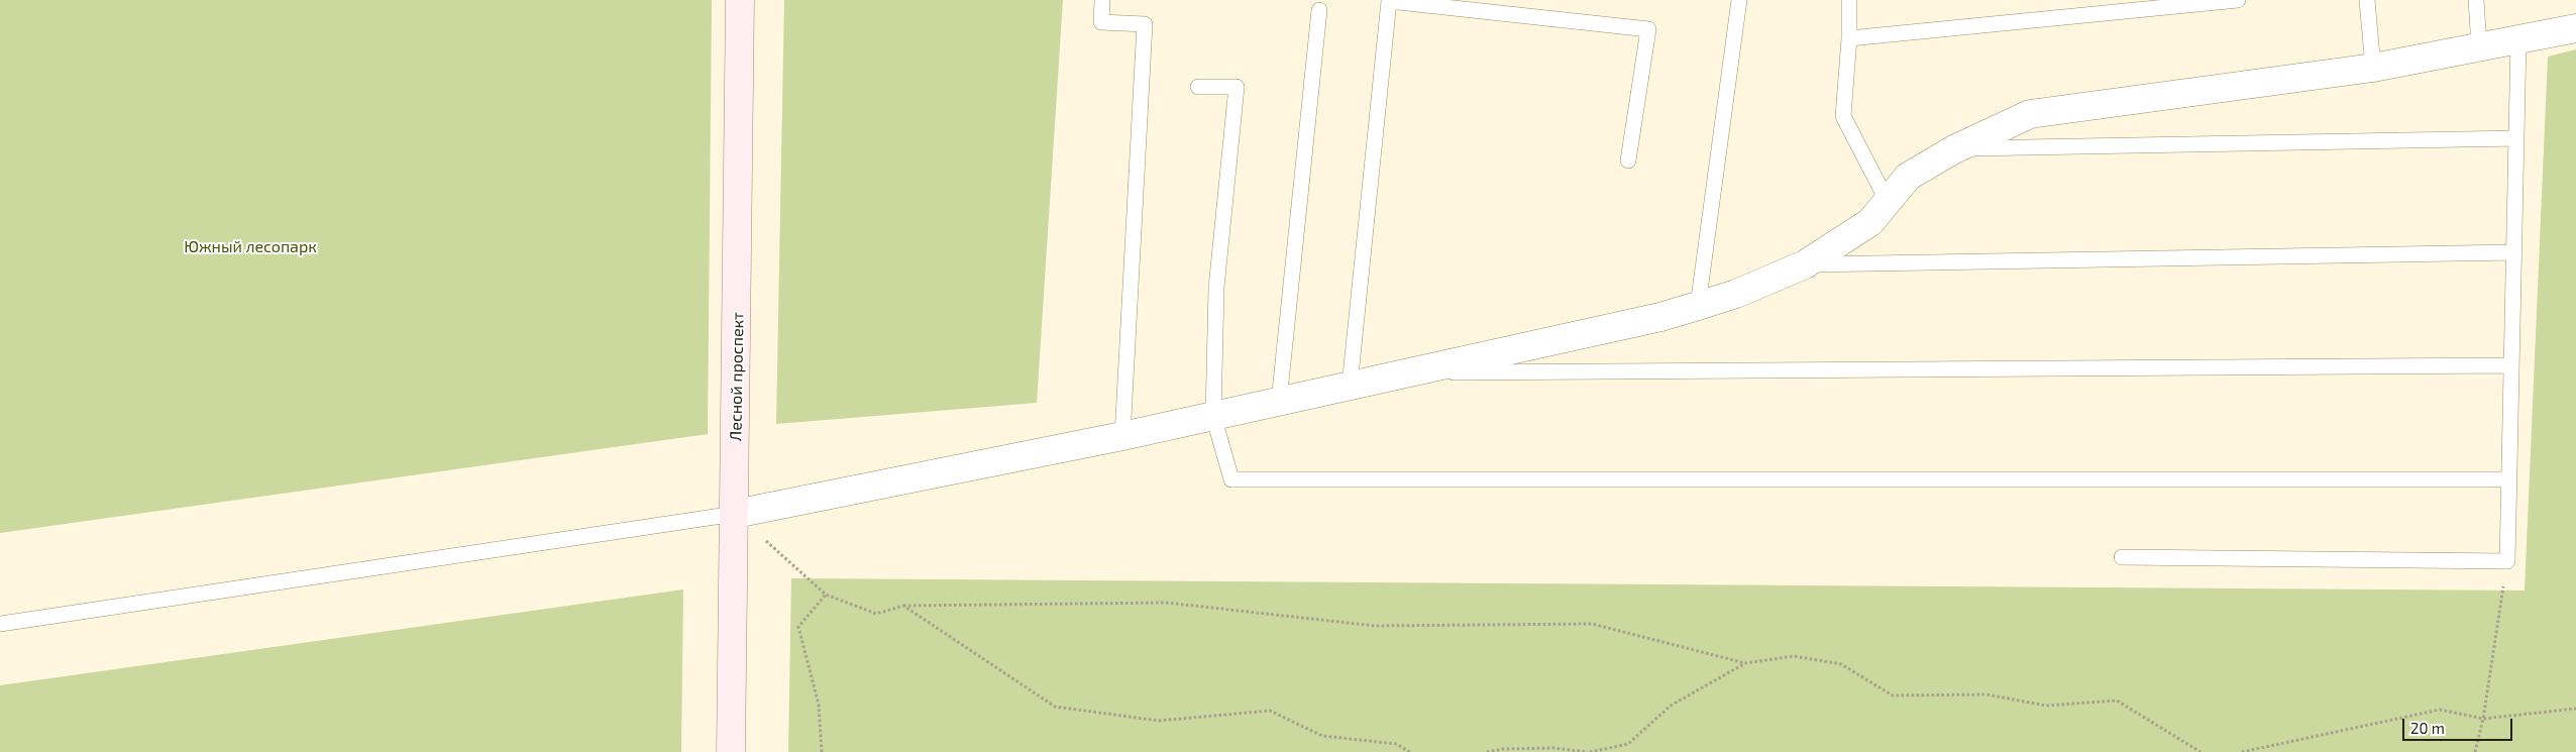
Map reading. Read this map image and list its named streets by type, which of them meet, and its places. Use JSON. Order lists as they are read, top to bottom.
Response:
{
  "streets": {
    "main road": ["Лесной проспект"]
  },
  "parks": ["Южный лесопарк"],
  "scale_bar": "20 m"
}
